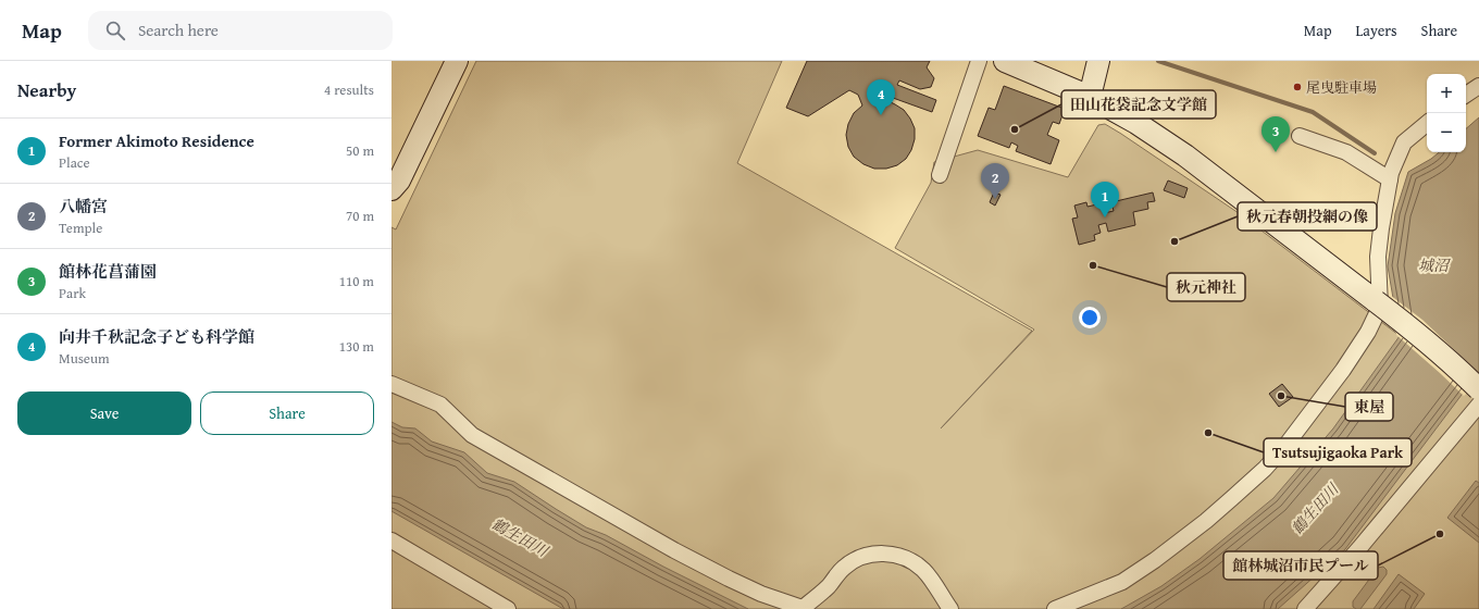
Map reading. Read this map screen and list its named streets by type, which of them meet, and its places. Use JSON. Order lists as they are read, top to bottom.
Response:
{
  "water": ["城沼", "鶴生田川"],
  "places": [
    "尾曳駐車場",
    "田山花袋記念文学館",
    "秋元春朝投網の像",
    "秋元神社",
    "東屋",
    "Tsutsujigaoka Park",
    "館林城沼市民プール"
  ],
  "page": {
    "header": "Map",
    "search": "Search here",
    "nav": ["Map", "Layers", "Share"],
    "heading": ["Nearby", "4 results"],
    "map_buttons": ["+", "−"],
    "pins": [
      "4",
      "3",
      "2",
      "1"
    ],
    "list": [
      {
        "mark": "1",
        "name": "Former Akimoto Residence",
        "note": "Place",
        "value": "50 m"
      },
      {
        "mark": "2",
        "name": "八幡宮",
        "note": "Temple",
        "value": "70 m"
      },
      {
        "mark": "3",
        "name": "館林花菖蒲園",
        "note": "Park",
        "value": "110 m"
      },
      {
        "mark": "4",
        "name": "向井千秋記念子ども科学館",
        "note": "Museum",
        "value": "130 m"
      }
    ],
    "buttons": ["Save", "Share"]
  }
}
